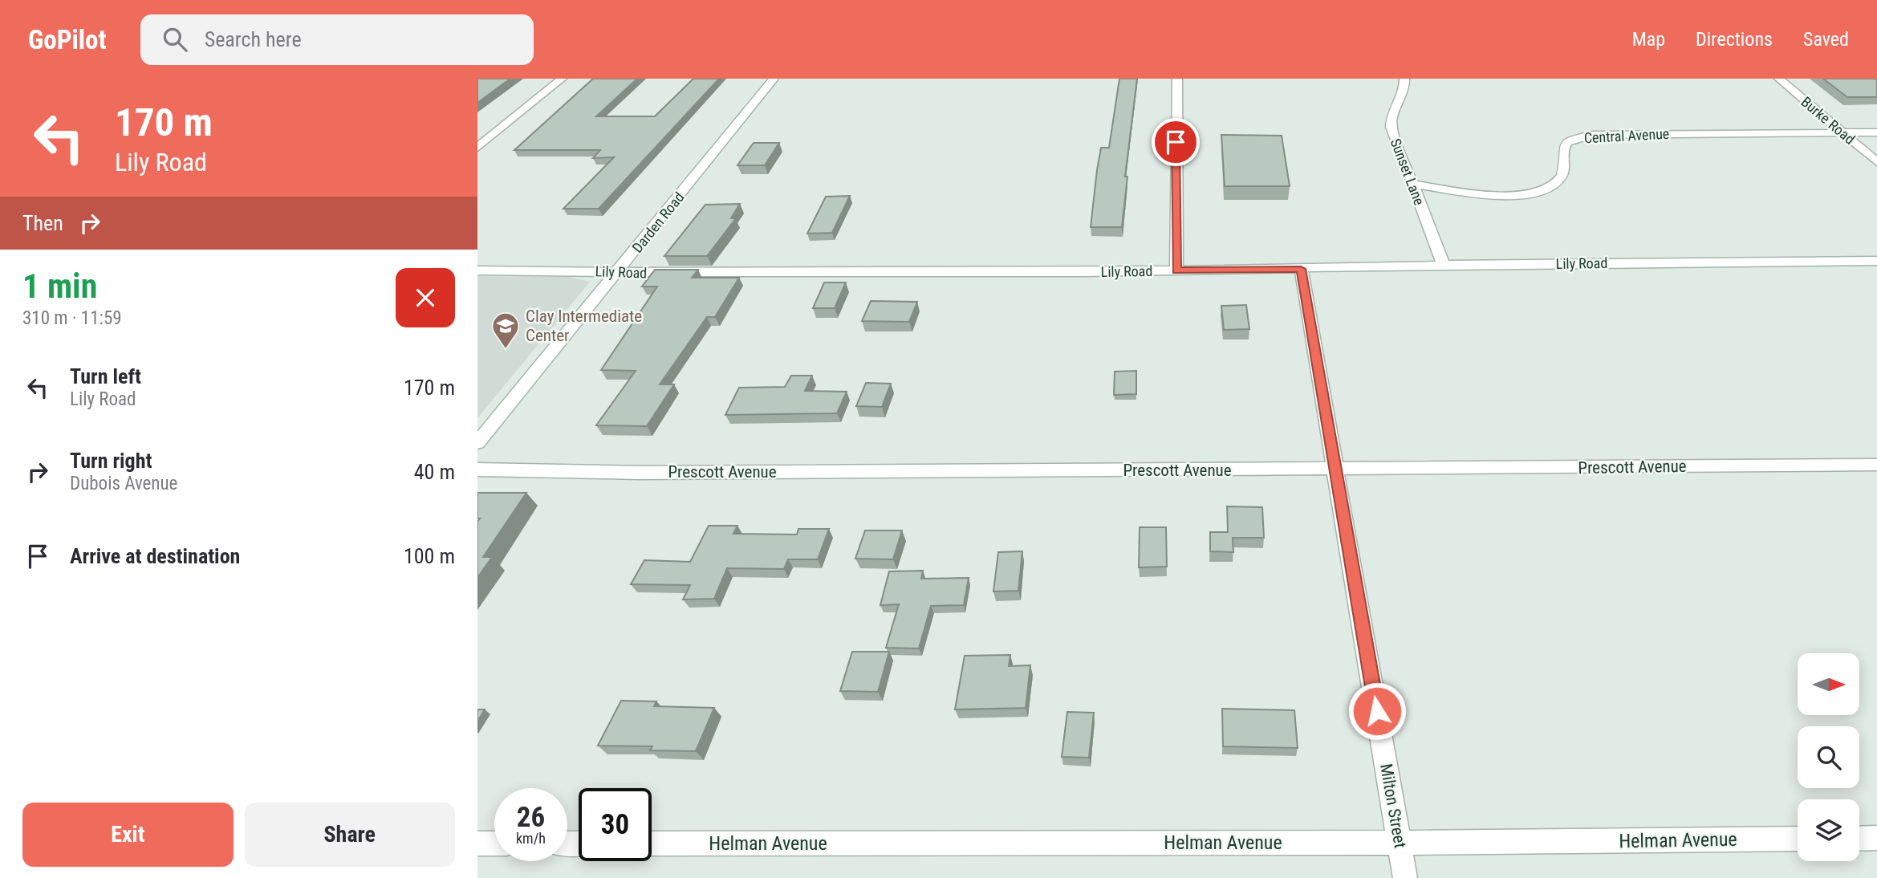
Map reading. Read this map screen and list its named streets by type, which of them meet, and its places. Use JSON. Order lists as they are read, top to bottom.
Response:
{
  "streets": {
    "street": [
      "Burke Road",
      "Central Avenue",
      "Sunset Lane",
      "Darden Road",
      "Lily Road",
      "Prescott Avenue",
      "Milton Street",
      "Helman Avenue"
    ]
  },
  "crossings": [
    ["Burke Road", "Central Avenue"],
    ["Central Avenue", "Sunset Lane"],
    ["Sunset Lane", "Lily Road"],
    ["Darden Road", "Lily Road"],
    ["Lily Road", "Milton Street"],
    ["Prescott Avenue", "Milton Street"],
    ["Milton Street", "Helman Avenue"]
  ],
  "places": {
    "school or university": ["Clay Intermediate Center"]
  },
  "north": "right",
  "page": {
    "header": "GoPilot",
    "search": "Search here",
    "nav": ["Map", "Directions", "Saved"],
    "turn": ["170 m", "Lily Road"],
    "then": "Then",
    "heading": ["1 min", "310 m · 11:59"],
    "list": [
      {
        "name": "Turn left",
        "note": "Lily Road",
        "value": "170 m"
      },
      {
        "name": "Turn right",
        "note": "Dubois Avenue",
        "value": "40 m"
      },
      {
        "name": "Arrive at destination",
        "value": "100 m"
      }
    ],
    "speed": "26 km/h",
    "limit": "30",
    "buttons": ["Exit", "Share"]
  }
}
